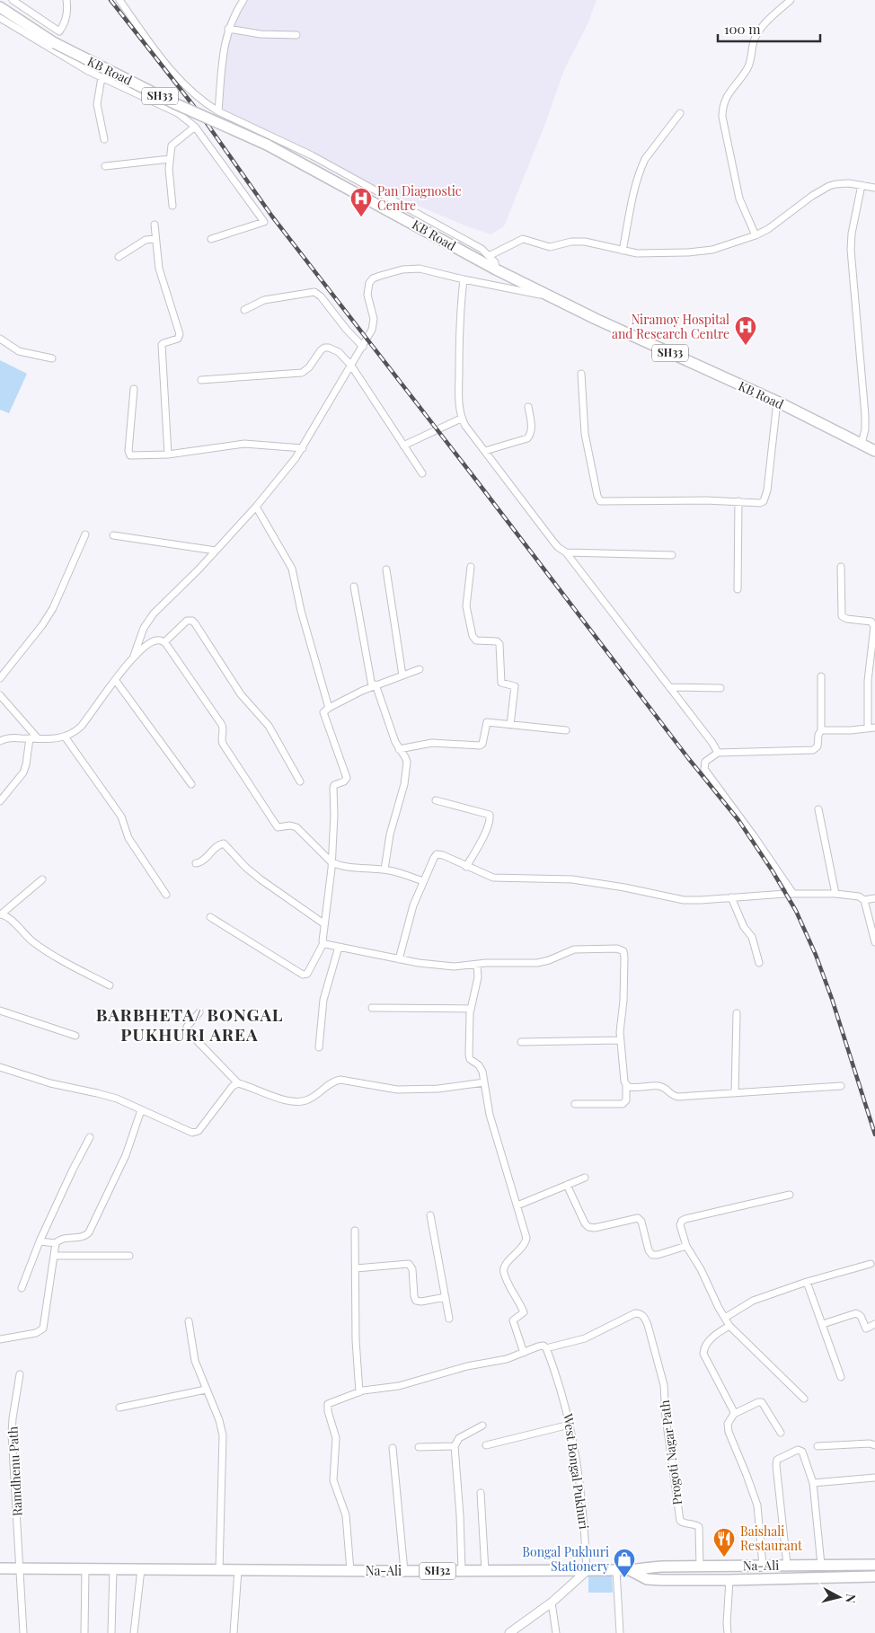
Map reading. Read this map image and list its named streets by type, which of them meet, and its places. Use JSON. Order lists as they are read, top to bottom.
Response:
{
  "streets": {
    "main road": [
      "KB Road",
      "SH33",
      "Na-Ali",
      "SH32"
    ],
    "street": ["Progoti Nagar Path", "Ramdhenu Path", "West Bongal Pukhuri"]
  },
  "crossings": [
    ["Progoti Nagar Path", "West Bongal Pukhuri"],
    ["Progoti Nagar Path", "Na-Ali"],
    ["Ramdhenu Path", "Na-Ali"],
    ["West Bongal Pukhuri", "Na-Ali"]
  ],
  "districts": ["BARBHETA/ BONGAL PUKHURI AREA"],
  "places": {
    "hospital": ["Pan Diagnostic Centre", "Niramoy Hospital and Research Centre"],
    "restaurant": ["Baishali Restaurant"],
    "shop": ["Bongal Pukhuri Stationery"]
  },
  "scale_bar": "100 m",
  "north": "right"
}
